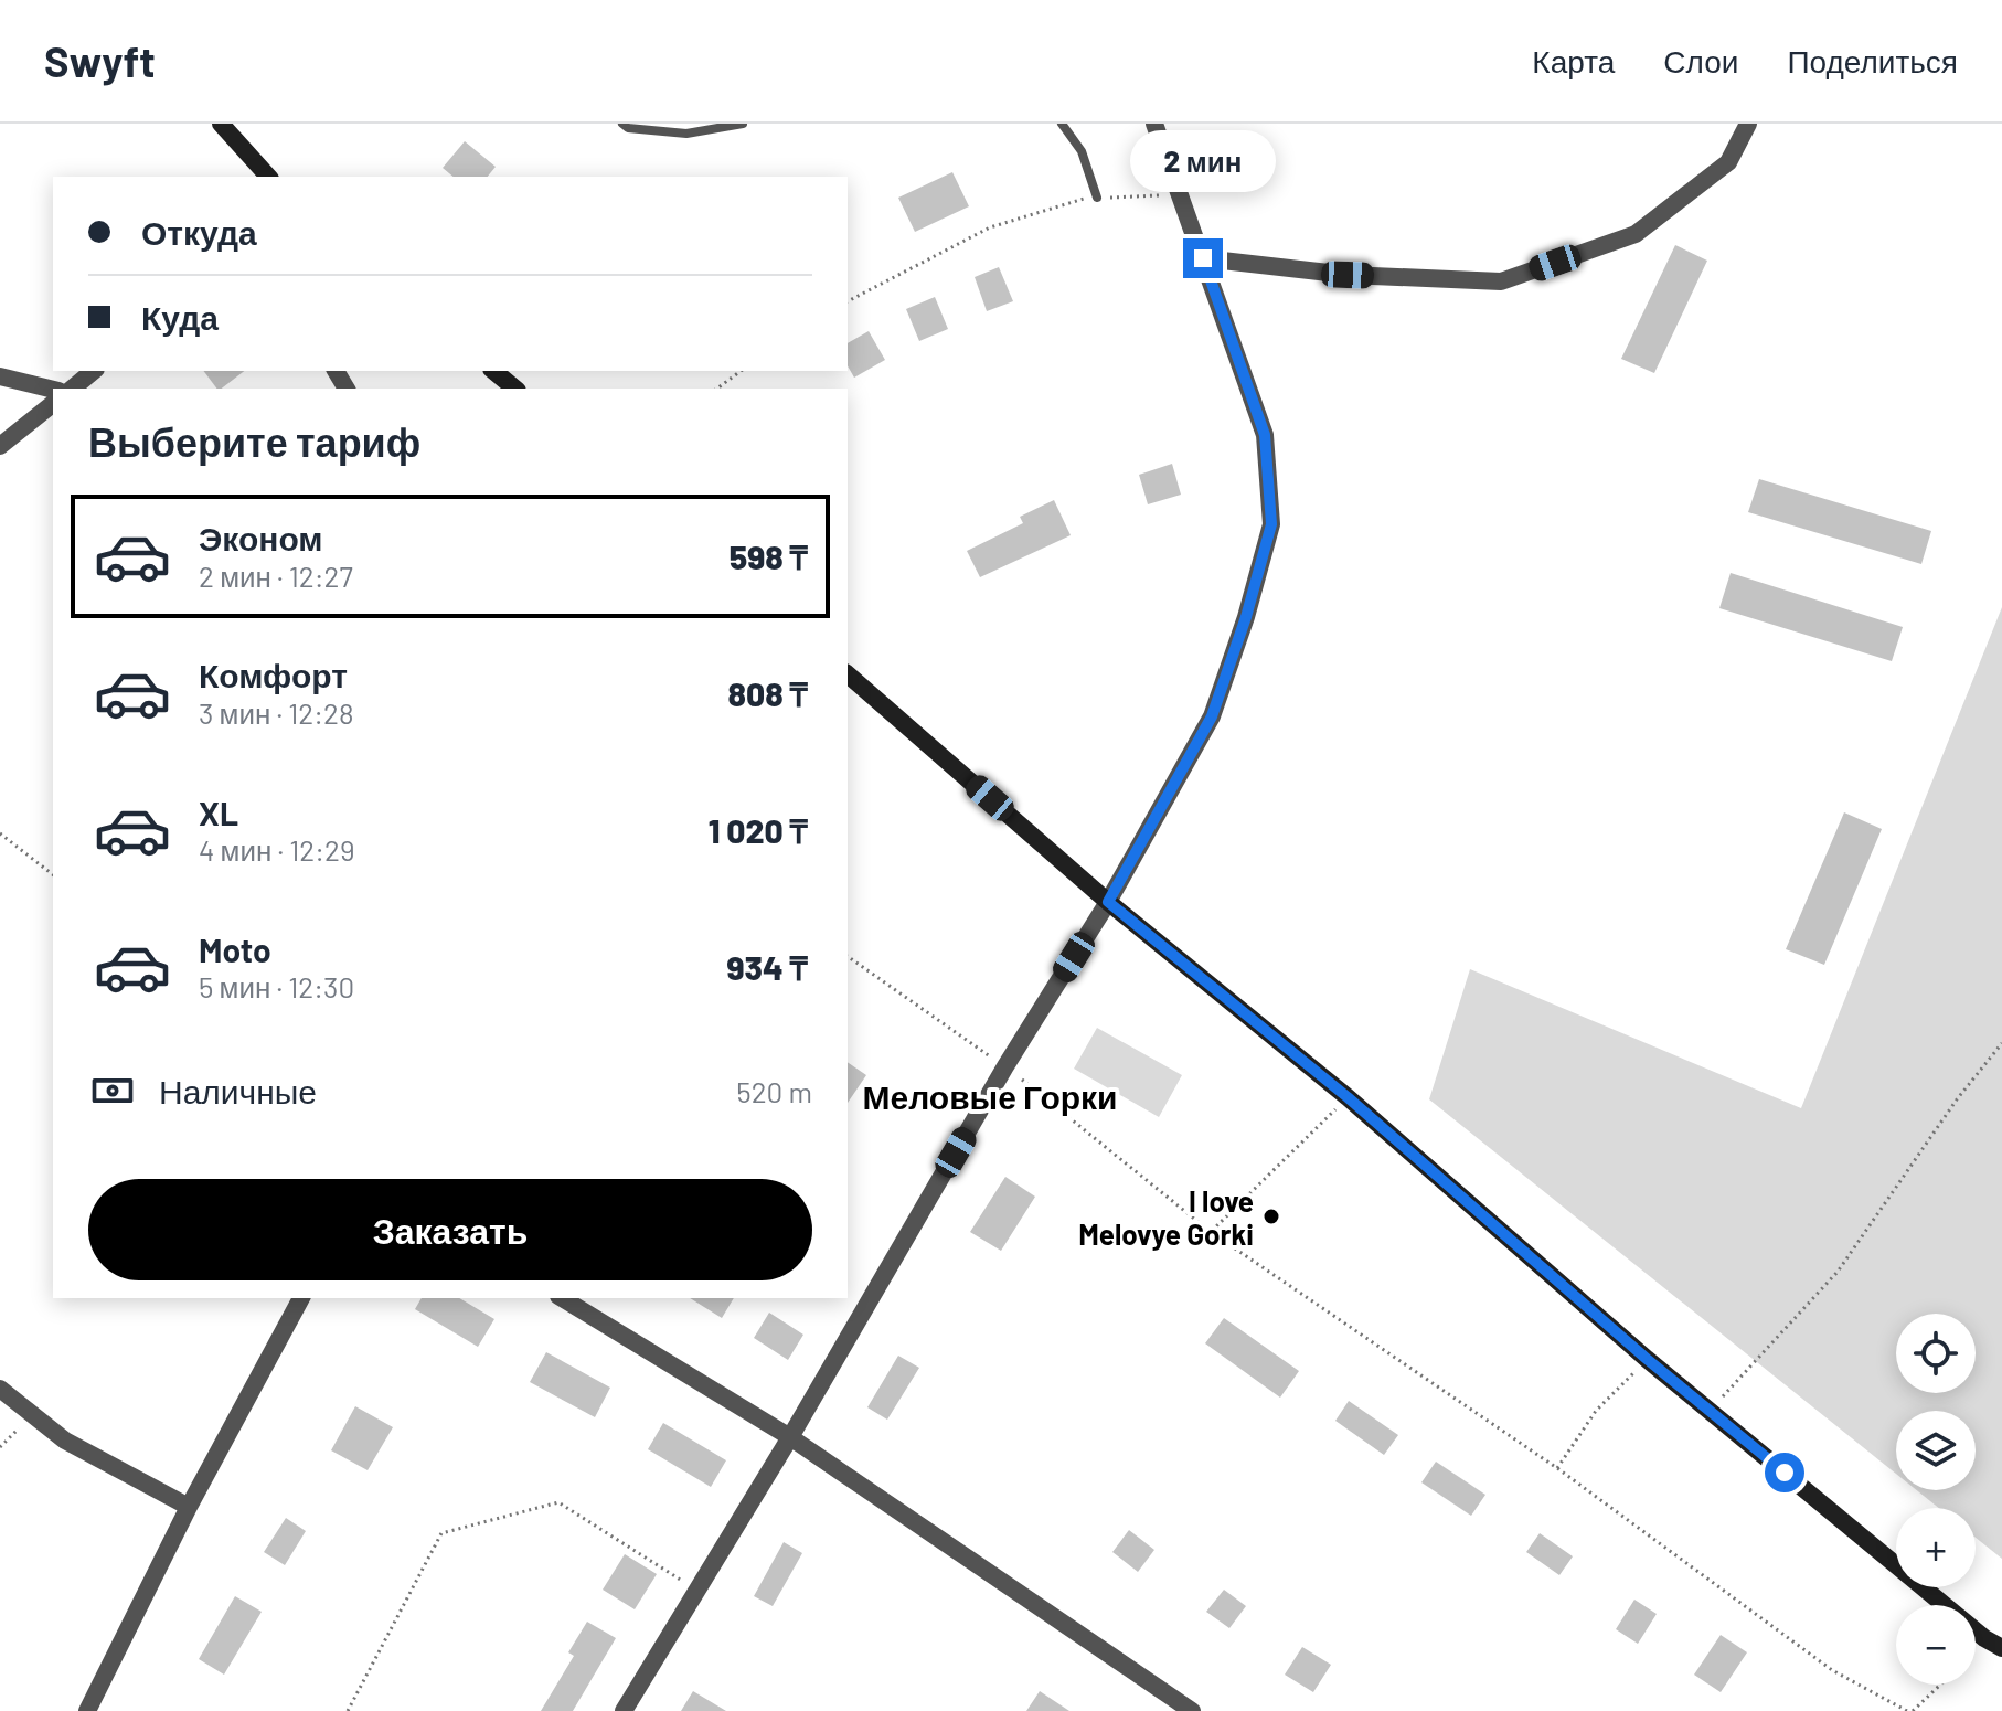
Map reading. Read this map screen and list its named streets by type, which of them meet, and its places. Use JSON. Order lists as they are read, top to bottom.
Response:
{
  "districts": ["Меловые Горки"],
  "places": ["I love Melovye Gorki"],
  "page": {
    "header": "Swyft",
    "nav": ["Карта", "Слои", "Поделиться"],
    "bubble": "2 мин",
    "banner": ["Откуда", "Куда"],
    "heading": "Выберите тариф",
    "list": [
      {
        "name": "Эконом",
        "note": "2 мин · 12:27",
        "value": "598 ₸"
      },
      {
        "name": "Комфорт",
        "note": "3 мин · 12:28",
        "value": "808 ₸"
      },
      {
        "name": "XL",
        "note": "4 мин · 12:29",
        "value": "1 020 ₸"
      },
      {
        "name": "Moto",
        "note": "5 мин · 12:30",
        "value": "934 ₸"
      }
    ],
    "pay": ["Наличные", "520 m"],
    "buttons": "Заказать",
    "map_buttons": ["+", "−"]
  }
}
